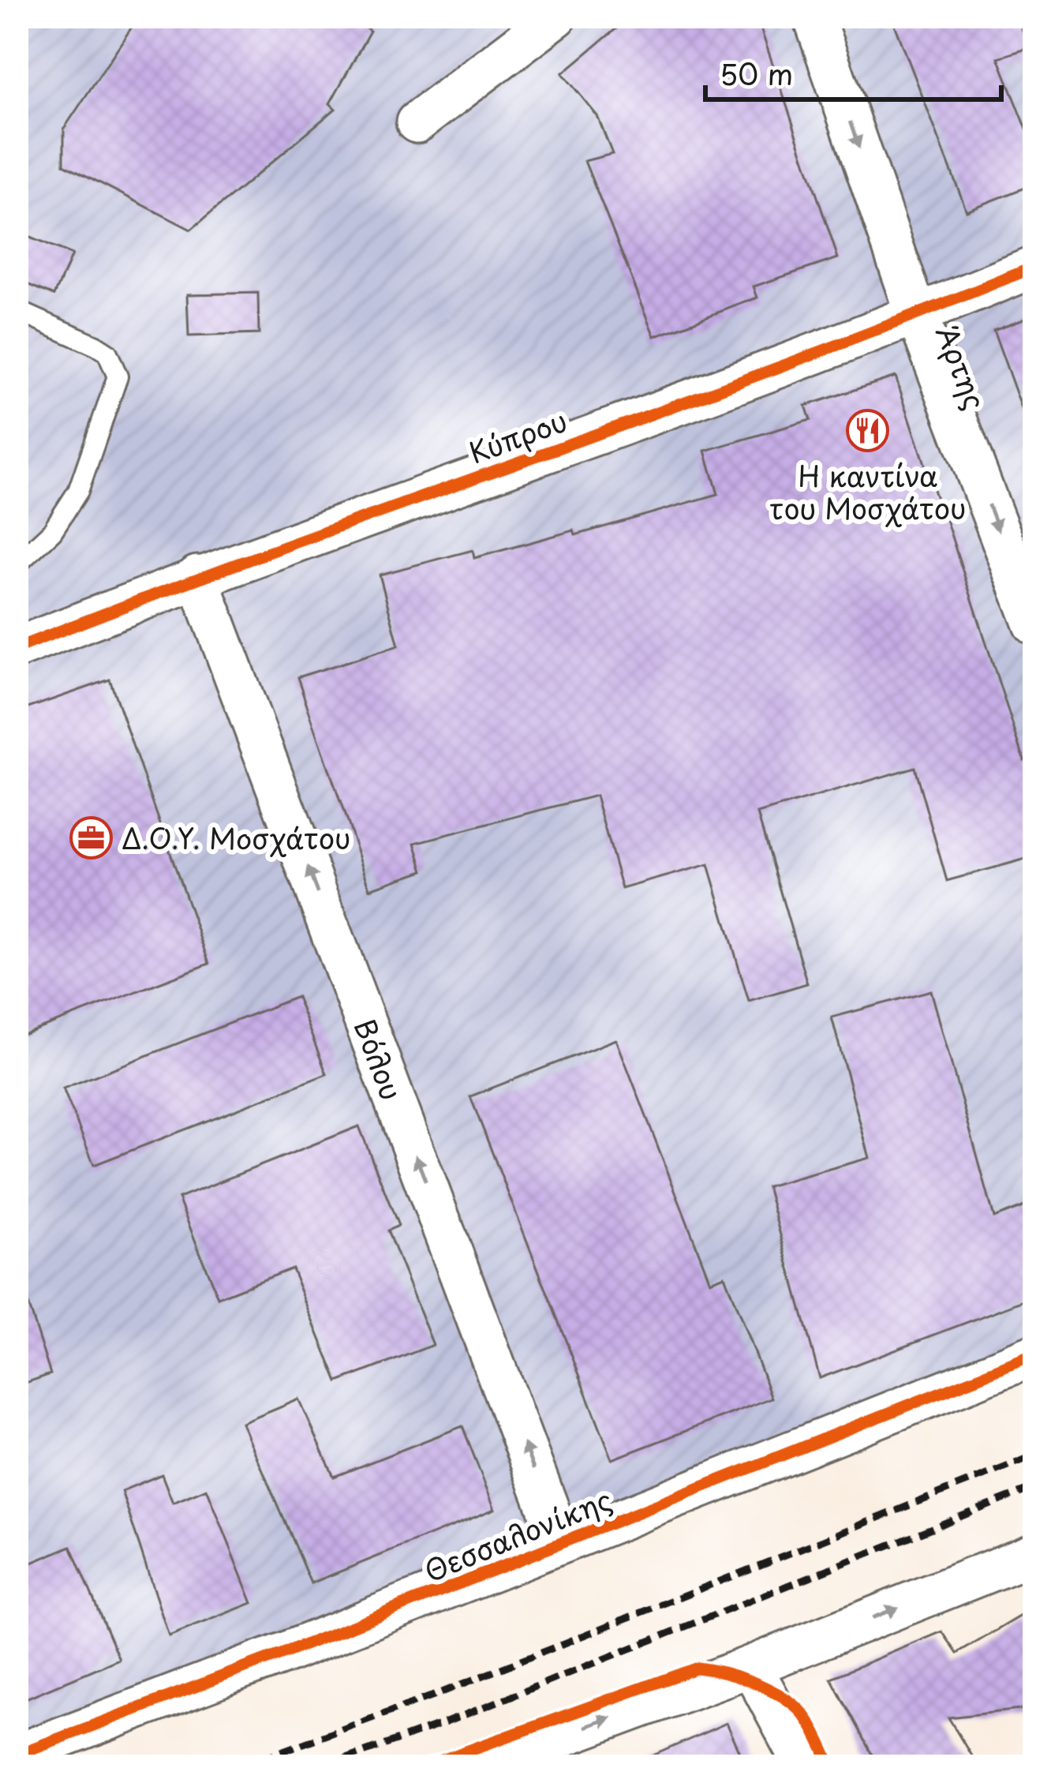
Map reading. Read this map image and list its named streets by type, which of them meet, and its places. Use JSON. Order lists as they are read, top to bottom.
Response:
{
  "streets": {
    "street": [
      "Άρτης",
      "Κύπρου",
      "Βόλου",
      "Θεσσαλονίκης"
    ]
  },
  "crossings": [
    ["Άρτης", "Κύπρου"],
    ["Κύπρου", "Βόλου"],
    ["Βόλου", "Θεσσαλονίκης"]
  ],
  "one_way": ["Άρτης", "Βόλου"],
  "places": {
    "restaurant": ["Η καντίνα του Μοσχάτου"],
    "office": ["Δ.Ο.Υ. Μοσχάτου"]
  },
  "scale_bar": "50 m"
}
